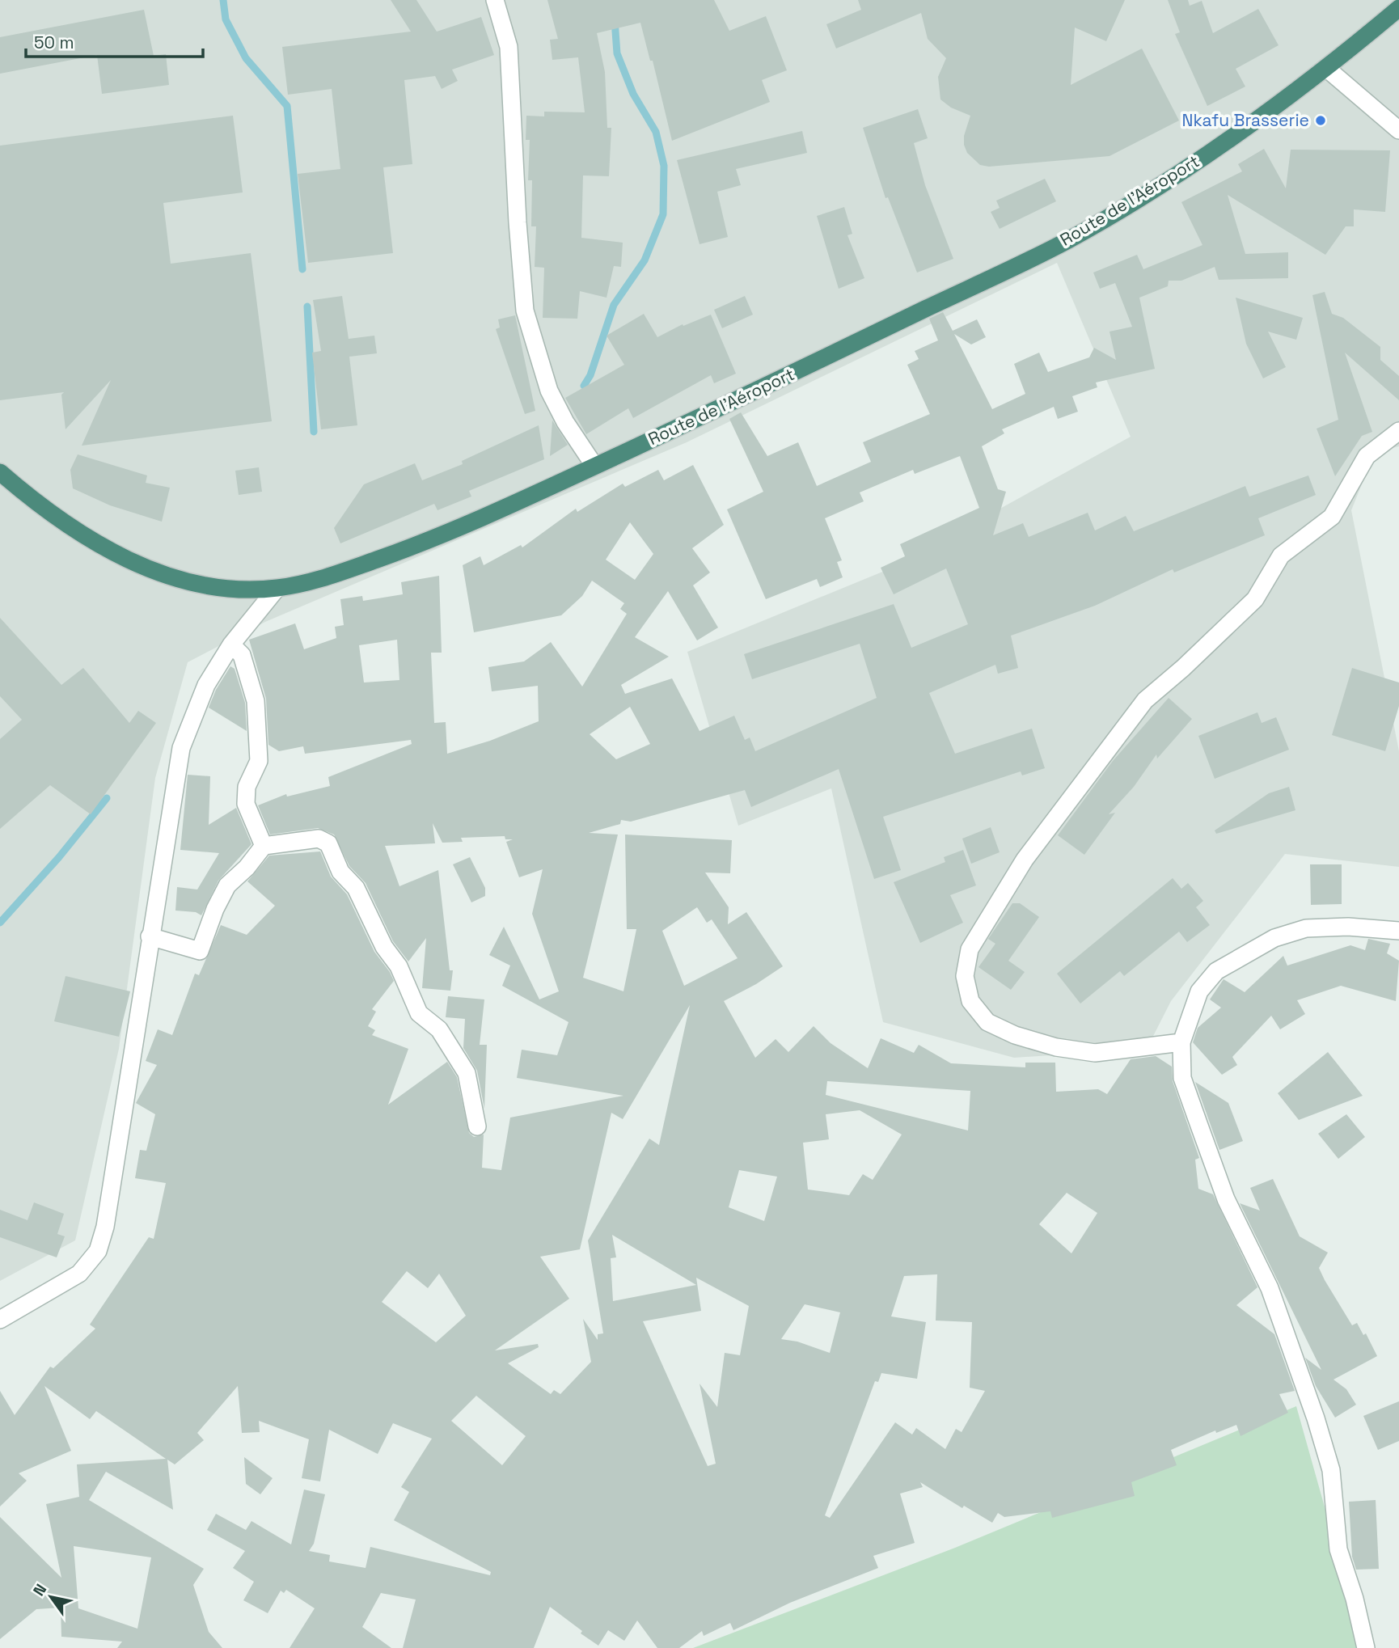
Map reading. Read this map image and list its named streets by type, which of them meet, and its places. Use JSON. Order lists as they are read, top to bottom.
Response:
{
  "streets": {
    "highway": ["Route de l'Aéroport"]
  },
  "places": ["Nkafu Brasserie"],
  "scale_bar": "50 m",
  "north": "top left"
}
